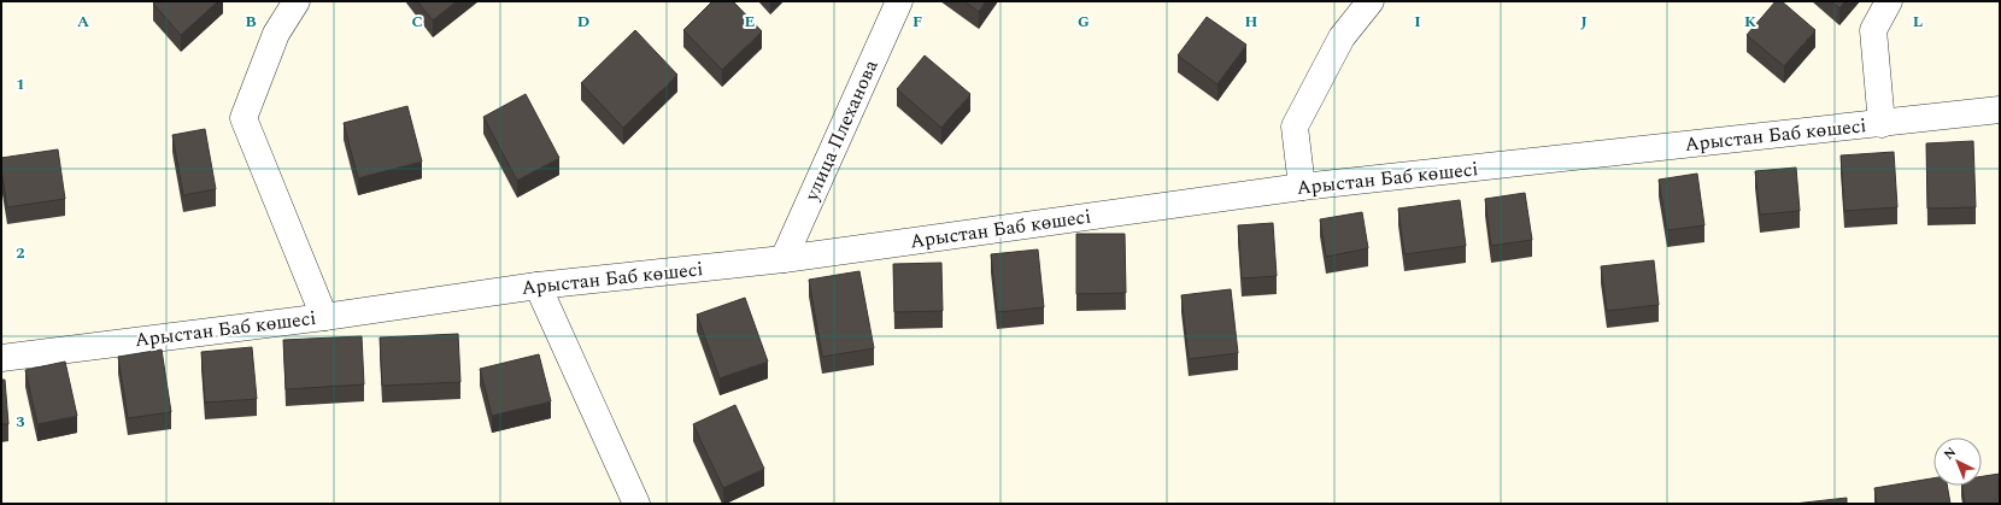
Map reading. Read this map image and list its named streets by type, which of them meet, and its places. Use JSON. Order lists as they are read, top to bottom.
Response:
{
  "streets": {
    "street": ["улица Плеханова", "Арыстан Баб көшесі"]
  },
  "crossings": [
    ["улица Плеханова", "Арыстан Баб көшесі"]
  ],
  "north": "top left",
  "grid": {
    "columns": [
      "A",
      "B",
      "C",
      "D",
      "E",
      "F",
      "G",
      "H",
      "I",
      "J",
      "K",
      "L"
    ],
    "rows": ["1", "2", "3"]
  }
}
